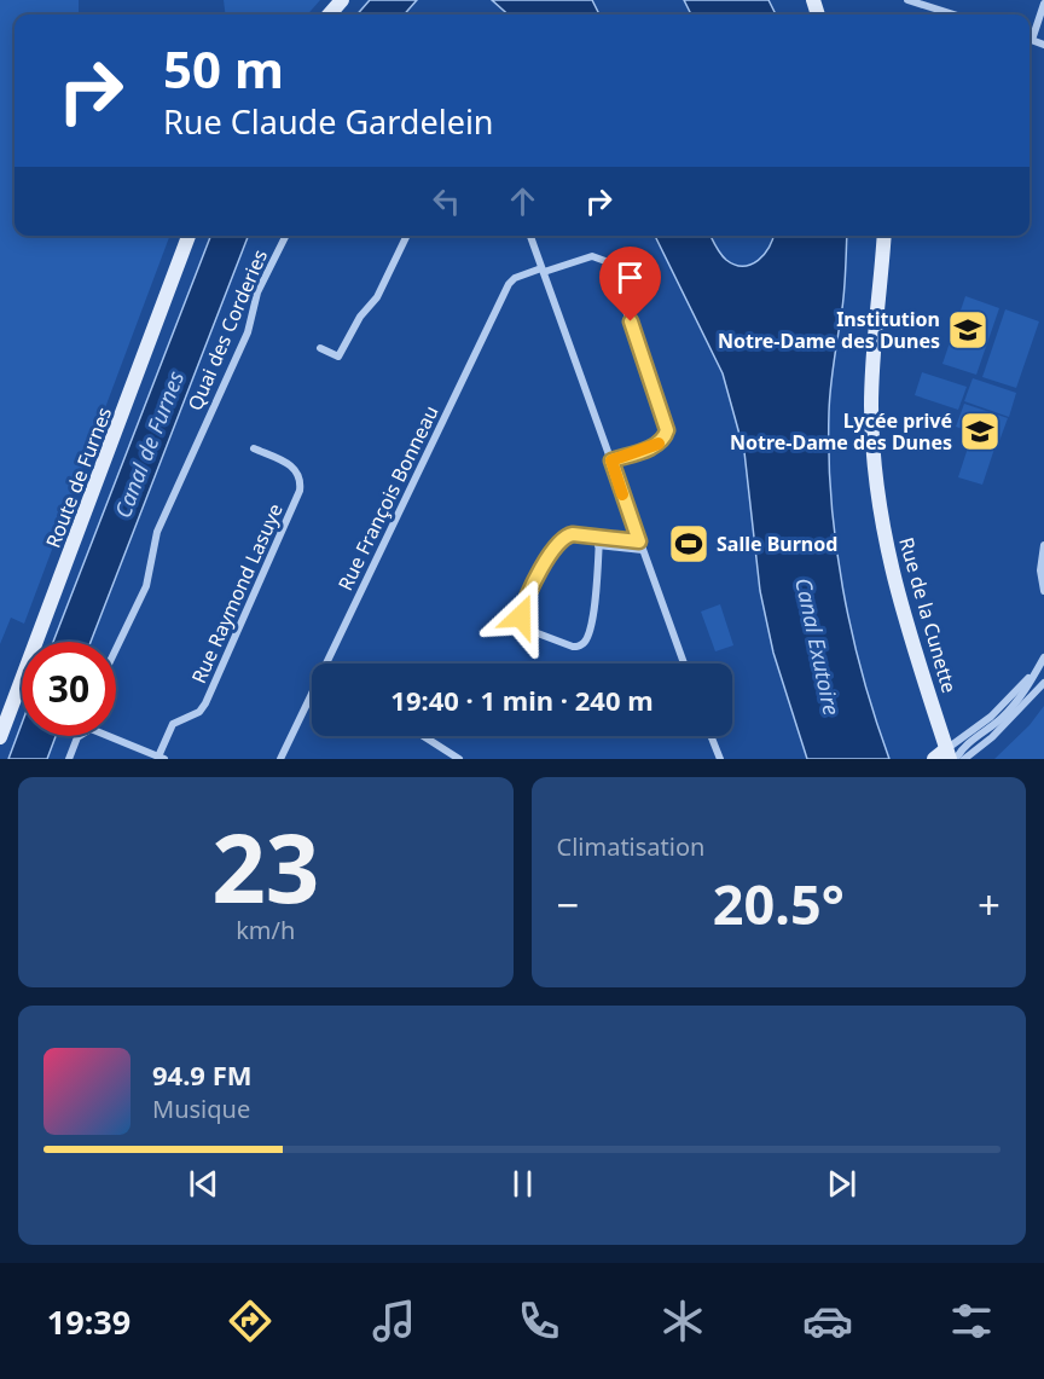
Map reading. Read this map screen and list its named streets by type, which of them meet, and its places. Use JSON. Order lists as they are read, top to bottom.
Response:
{
  "streets": {
    "main road": ["Route de Furnes", "Rue de la Cunette"],
    "street": ["Quai des Corderies", "Rue François Bonneau", "Rue Raymond Lasuye"]
  },
  "water": ["Canal de Furnes", "Canal Exutoire"],
  "places": {
    "school or university": ["Institution Notre-Dame des Dunes", "Lycée privé Notre-Dame des Dunes"],
    "sports": ["Salle Burnod"]
  },
  "page": {
    "turn": ["50 m", "Rue Claude Gardelein"],
    "limit": "30",
    "trip": "19:40 · 1 min · 240 m",
    "tile": [
      ["23", "km/h"],
      "Climatisation"
    ],
    "heat": ["−", "20.5°", "+"],
    "song": ["94.9 FM", "Musique"],
    "tabs": "19:39"
  }
}
